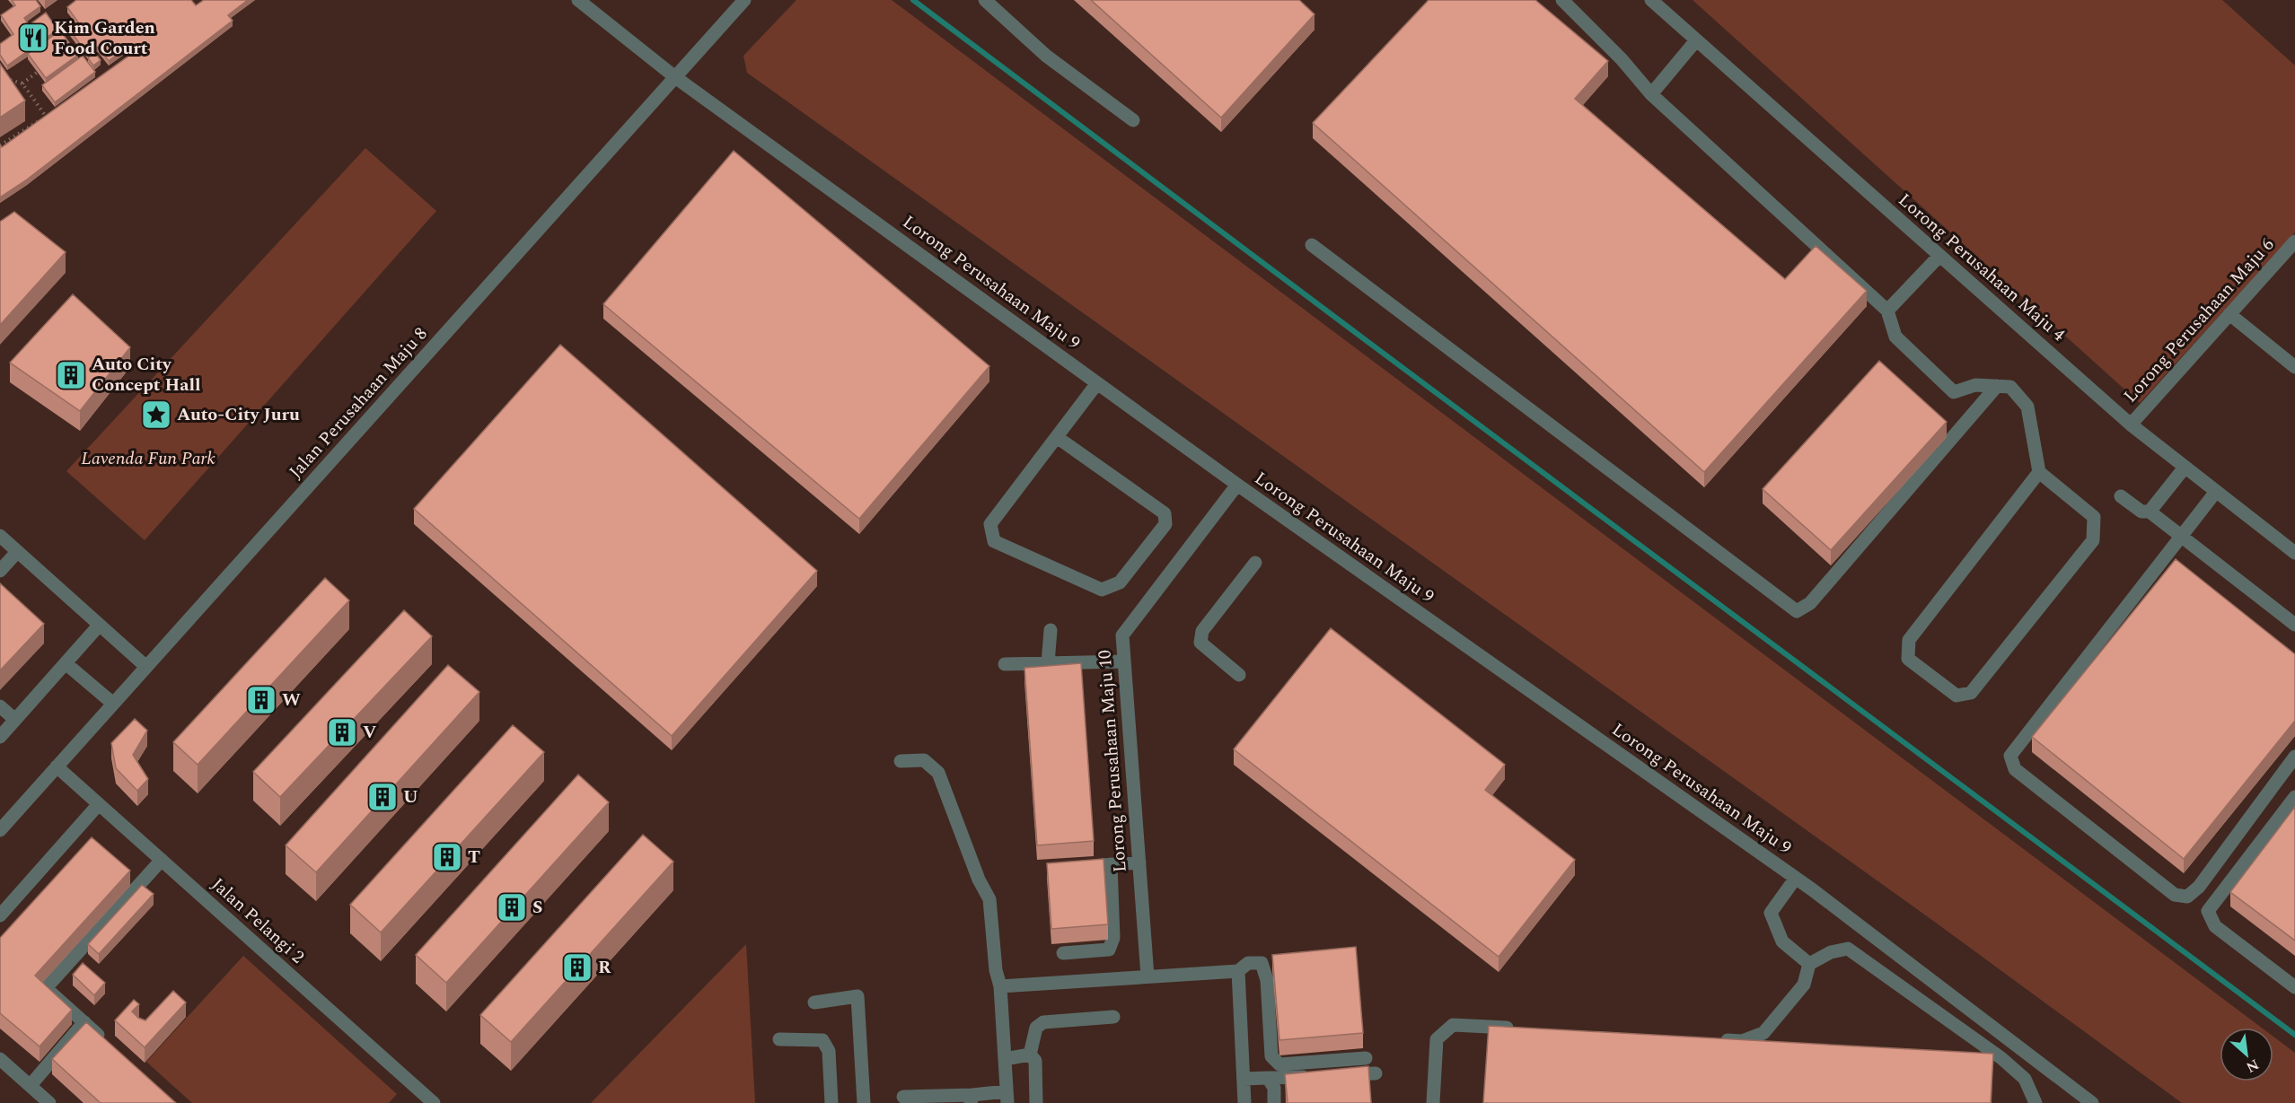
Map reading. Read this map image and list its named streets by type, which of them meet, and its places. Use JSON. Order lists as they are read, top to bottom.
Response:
{
  "streets": {
    "street": [
      "Lorong Perusahaan Maju 4",
      "Lorong Perusahaan Maju 9",
      "Lorong Perusahaan Maju 6",
      "Jalan Perusahaan Maju 8",
      "Lorong Perusahaan Maju 10",
      "Jalan Pelangi 2"
    ]
  },
  "crossings": [
    ["Lorong Perusahaan Maju 4", "Lorong Perusahaan Maju 6"],
    ["Lorong Perusahaan Maju 9", "Jalan Perusahaan Maju 8"],
    ["Lorong Perusahaan Maju 9", "Lorong Perusahaan Maju 10"],
    ["Jalan Perusahaan Maju 8", "Jalan Pelangi 2"]
  ],
  "parks": ["Lavenda Fun Park"],
  "places": {
    "restaurant": ["Kim Garden Food Court"],
    "building": [
      "Auto City Concept Hall",
      "W",
      "V",
      "U",
      "T",
      "S",
      "R"
    ],
    "place": ["Auto-City Juru"]
  },
  "north": "bottom right"
}
